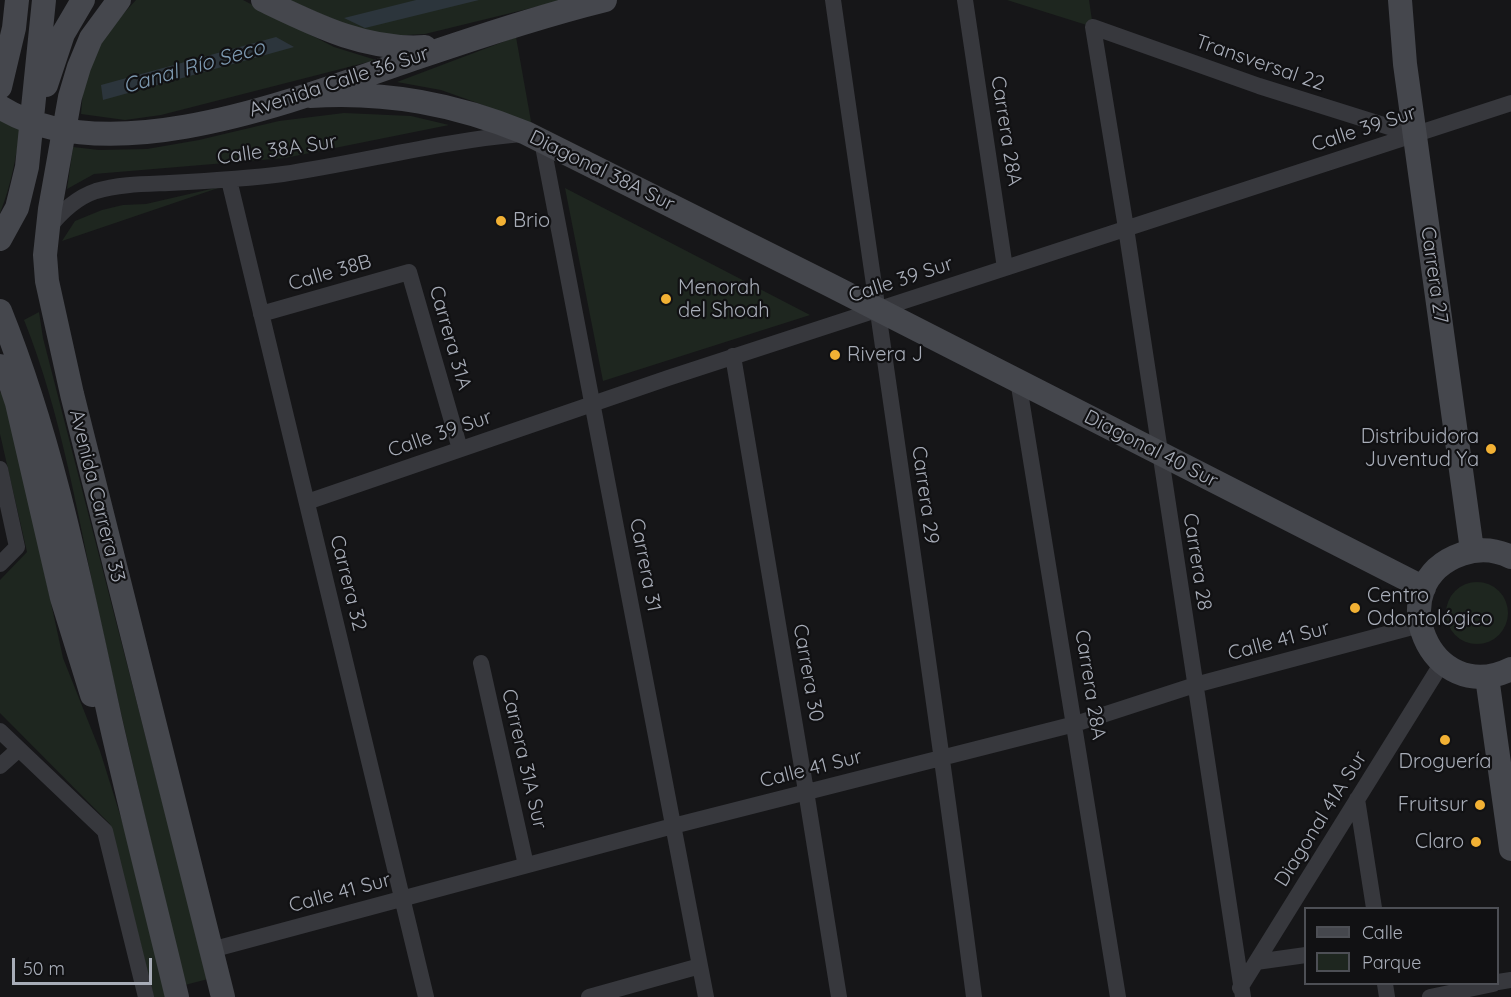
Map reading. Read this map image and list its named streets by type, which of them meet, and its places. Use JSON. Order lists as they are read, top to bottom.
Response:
{
  "streets": {
    "main road": [
      "Avenida Calle 36 Sur",
      "Diagonal 38A Sur",
      "Carrera 27",
      "Diagonal 40 Sur",
      "Avenida Carrera 33"
    ],
    "street": [
      "Transversal 22",
      "Calle 39 Sur",
      "Carrera 28A",
      "Calle 38A Sur",
      "Calle 38B",
      "Carrera 31A",
      "Carrera 29",
      "Carrera 28",
      "Carrera 31",
      "Carrera 32",
      "Calle 41 Sur",
      "Carrera 30",
      "Carrera 31A Sur",
      "Diagonal 41A Sur"
    ]
  },
  "crossings": [
    ["Transversal 22", "Calle 39 Sur"],
    ["Transversal 22", "Carrera 27"],
    ["Transversal 22", "Carrera 28"],
    ["Avenida Calle 36 Sur", "Diagonal 38A Sur"],
    ["Calle 39 Sur", "Carrera 28A"],
    ["Calle 39 Sur", "Diagonal 38A Sur"],
    ["Calle 39 Sur", "Carrera 27"],
    ["Calle 39 Sur", "Carrera 31A"],
    ["Calle 39 Sur", "Diagonal 40 Sur"],
    ["Calle 39 Sur", "Carrera 29"],
    ["Calle 39 Sur", "Carrera 28"],
    ["Calle 39 Sur", "Carrera 31"],
    ["Calle 39 Sur", "Carrera 32"],
    ["Calle 39 Sur", "Carrera 30"],
    ["Carrera 28A", "Diagonal 40 Sur"],
    ["Carrera 28A", "Calle 41 Sur"],
    ["Calle 38A Sur", "Diagonal 38A Sur"],
    ["Calle 38A Sur", "Avenida Carrera 33"],
    ["Calle 38A Sur", "Carrera 31"],
    ["Calle 38A Sur", "Carrera 32"],
    ["Diagonal 38A Sur", "Diagonal 40 Sur"],
    ["Diagonal 38A Sur", "Carrera 29"],
    ["Diagonal 38A Sur", "Carrera 31"],
    ["Calle 38B", "Carrera 31A"],
    ["Calle 38B", "Carrera 32"],
    ["Diagonal 40 Sur", "Carrera 29"],
    ["Diagonal 40 Sur", "Carrera 28"],
    ["Carrera 29", "Calle 41 Sur"],
    ["Avenida Carrera 33", "Calle 41 Sur"],
    ["Carrera 28", "Calle 41 Sur"],
    ["Carrera 28", "Diagonal 41A Sur"],
    ["Carrera 31", "Calle 41 Sur"],
    ["Carrera 32", "Calle 41 Sur"],
    ["Calle 41 Sur", "Carrera 30"],
    ["Calle 41 Sur", "Carrera 31A Sur"]
  ],
  "water": ["Canal Río Seco"],
  "places": [
    "Brio",
    "Menorah del Shoah",
    "Rivera J",
    "Distribuidora Juventud Ya",
    "Centro Odontológico",
    "Droguería",
    "Fruitsur",
    "Claro"
  ],
  "legend": ["Calle", "Parque"],
  "scale_bar": "50 m"
}
